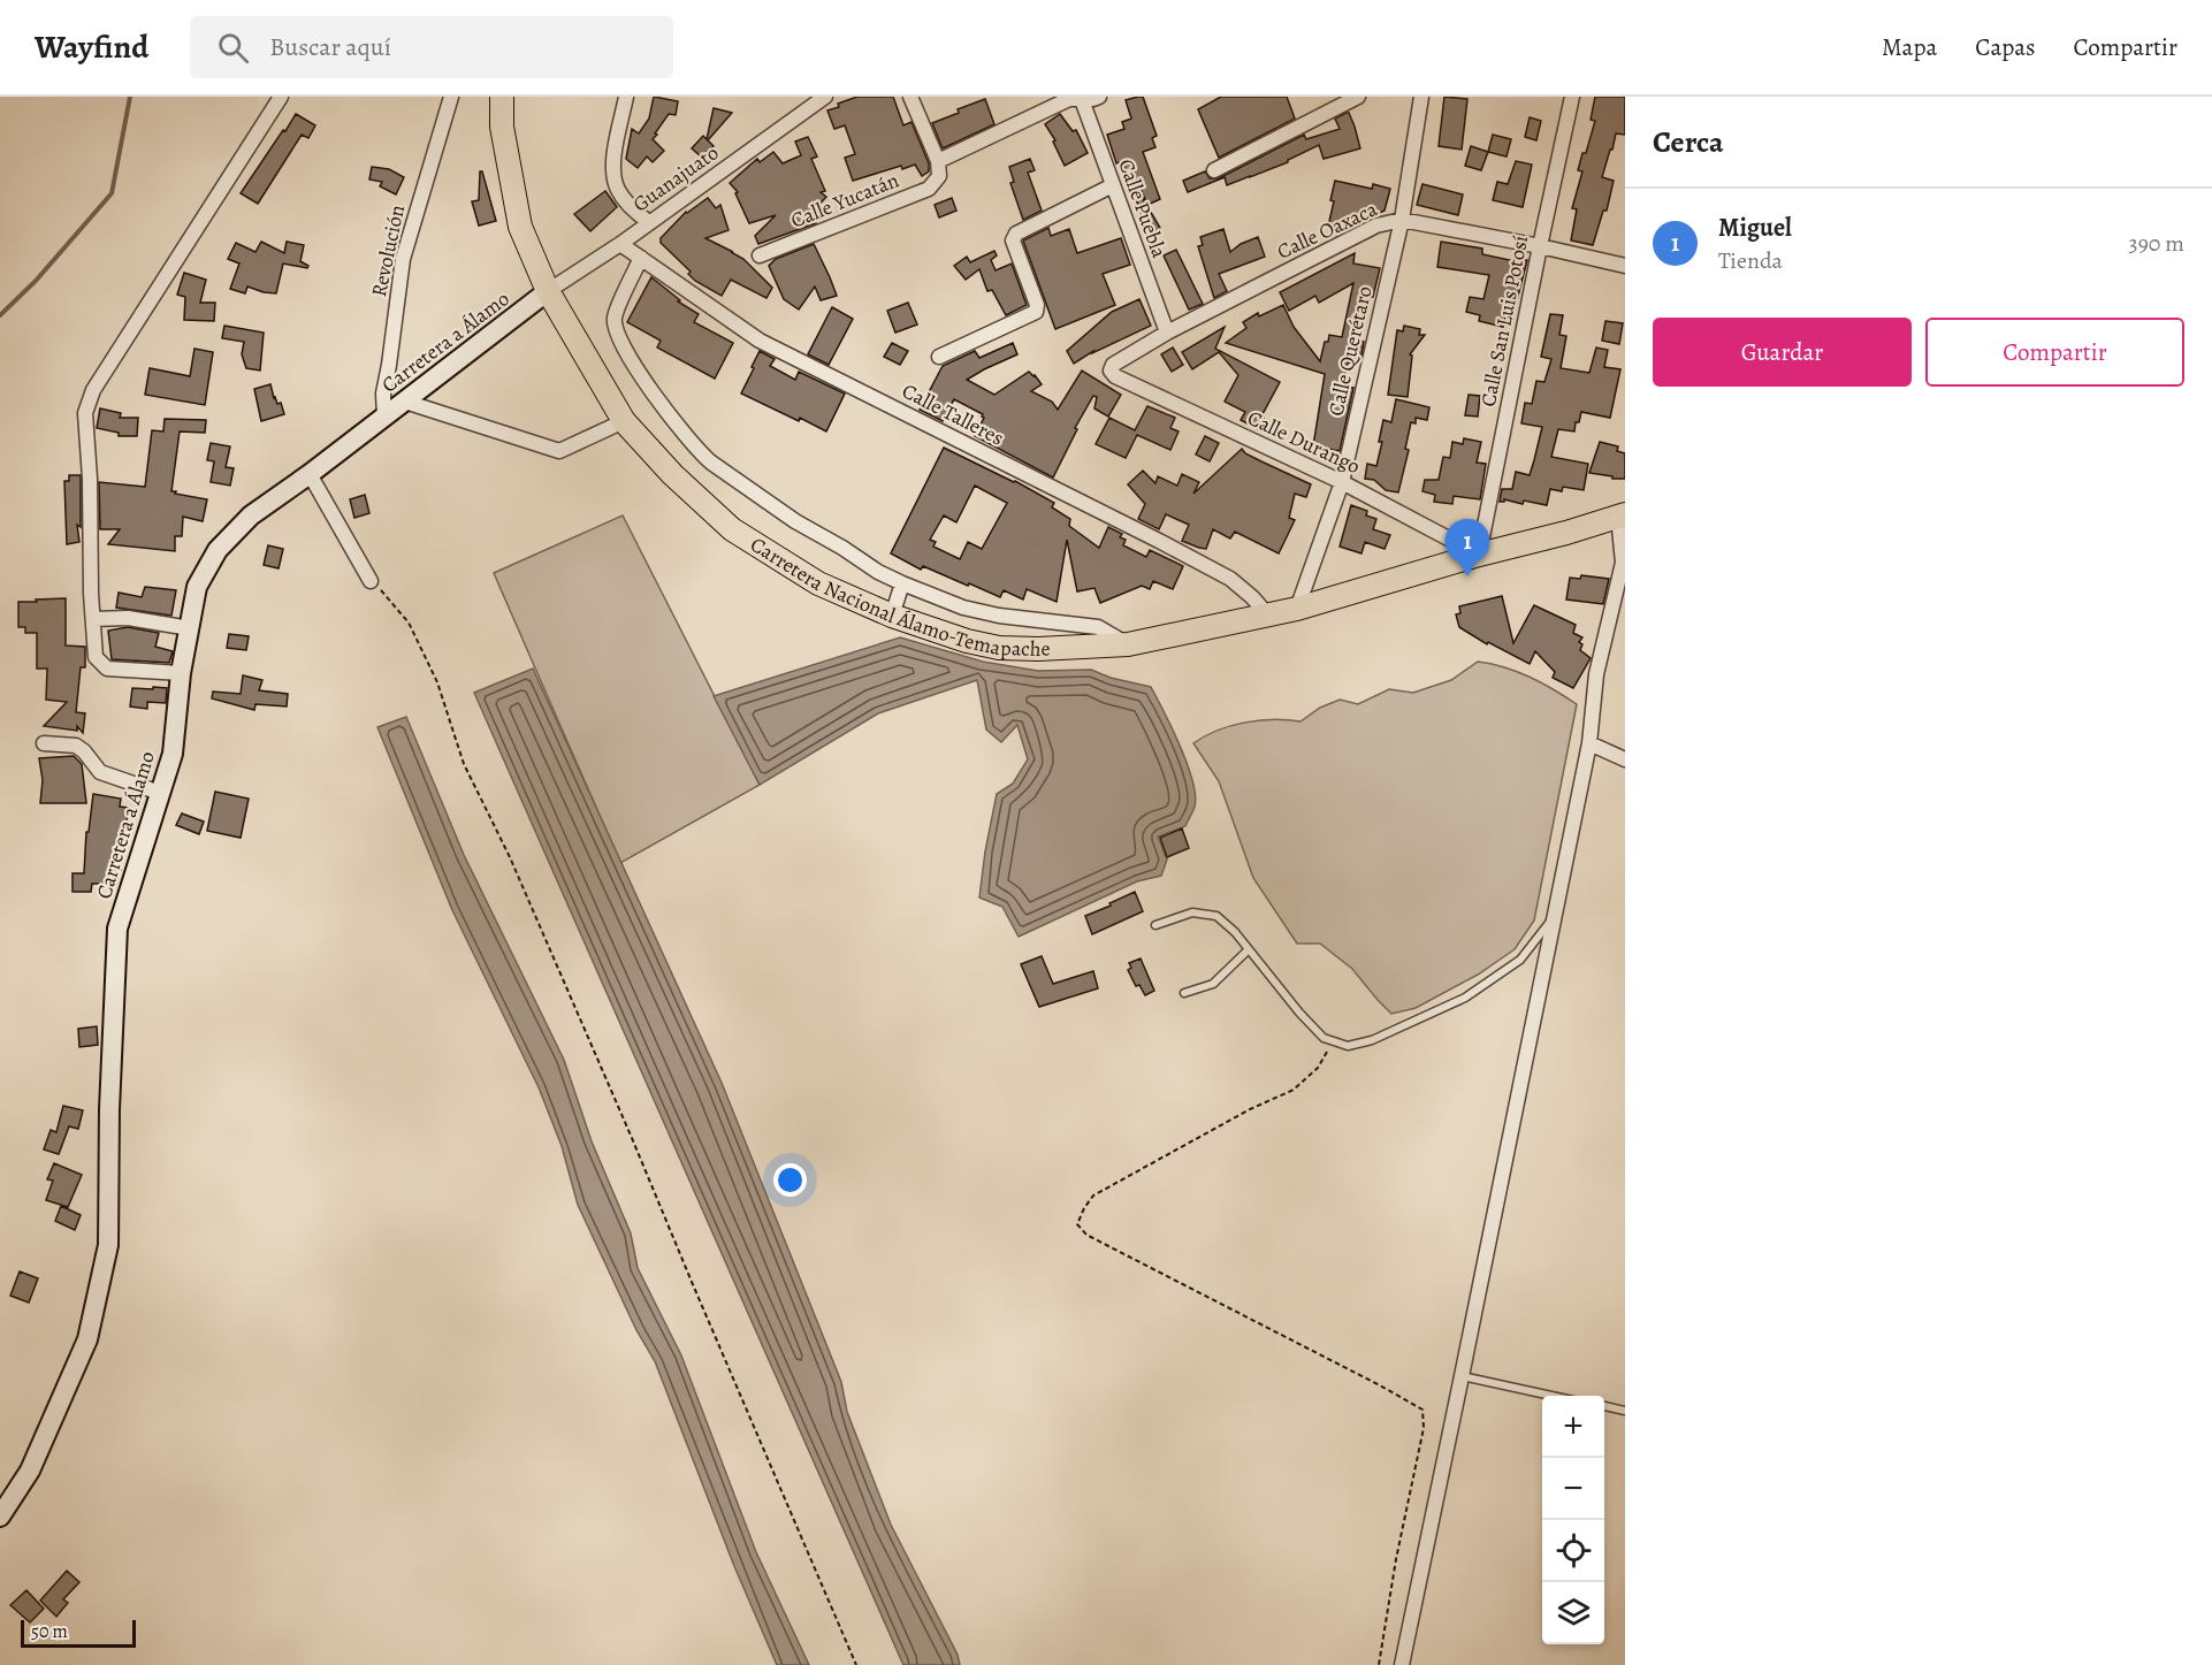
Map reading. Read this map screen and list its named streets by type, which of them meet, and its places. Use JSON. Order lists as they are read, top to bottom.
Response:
{
  "streets": {
    "main road": ["Carretera a Álamo", "Carretera Nacional Álamo-Temapache"],
    "street": [
      "Guanajuato",
      "Calle Yucatán",
      "Calle Puebla",
      "Calle Oaxaca",
      "Revolución",
      "Calle San Luis Potosí",
      "Calle Querétaro",
      "Calle Talleres",
      "Calle Durango"
    ]
  },
  "crossings": [
    ["Guanajuato", "Carretera a Álamo"],
    ["Guanajuato", "Calle Talleres"],
    ["Guanajuato", "Carretera Nacional Álamo-Temapache"],
    ["Calle Puebla", "Calle Oaxaca"],
    ["Calle Oaxaca", "Calle San Luis Potosí"],
    ["Calle Oaxaca", "Calle Querétaro"],
    ["Calle Oaxaca", "Calle Durango"],
    ["Revolución", "Carretera a Álamo"],
    ["Calle San Luis Potosí", "Calle Durango"],
    ["Calle San Luis Potosí", "Carretera Nacional Álamo-Temapache"],
    ["Carretera a Álamo", "Carretera Nacional Álamo-Temapache"],
    ["Calle Querétaro", "Calle Durango"],
    ["Calle Querétaro", "Carretera Nacional Álamo-Temapache"],
    ["Calle Talleres", "Carretera Nacional Álamo-Temapache"],
    ["Calle Durango", "Carretera Nacional Álamo-Temapache"]
  ],
  "scale_bar": "50 m",
  "page": {
    "header": "Wayfind",
    "search": "Buscar aquí",
    "nav": ["Mapa", "Capas", "Compartir"],
    "heading": "Cerca",
    "list": [
      {
        "mark": "1",
        "name": "Miguel",
        "note": "Tienda",
        "value": "390 m"
      }
    ],
    "buttons": ["Guardar", "Compartir"],
    "pins": "1",
    "map_buttons": ["+", "−"],
    "scale": "50 m"
  }
}
